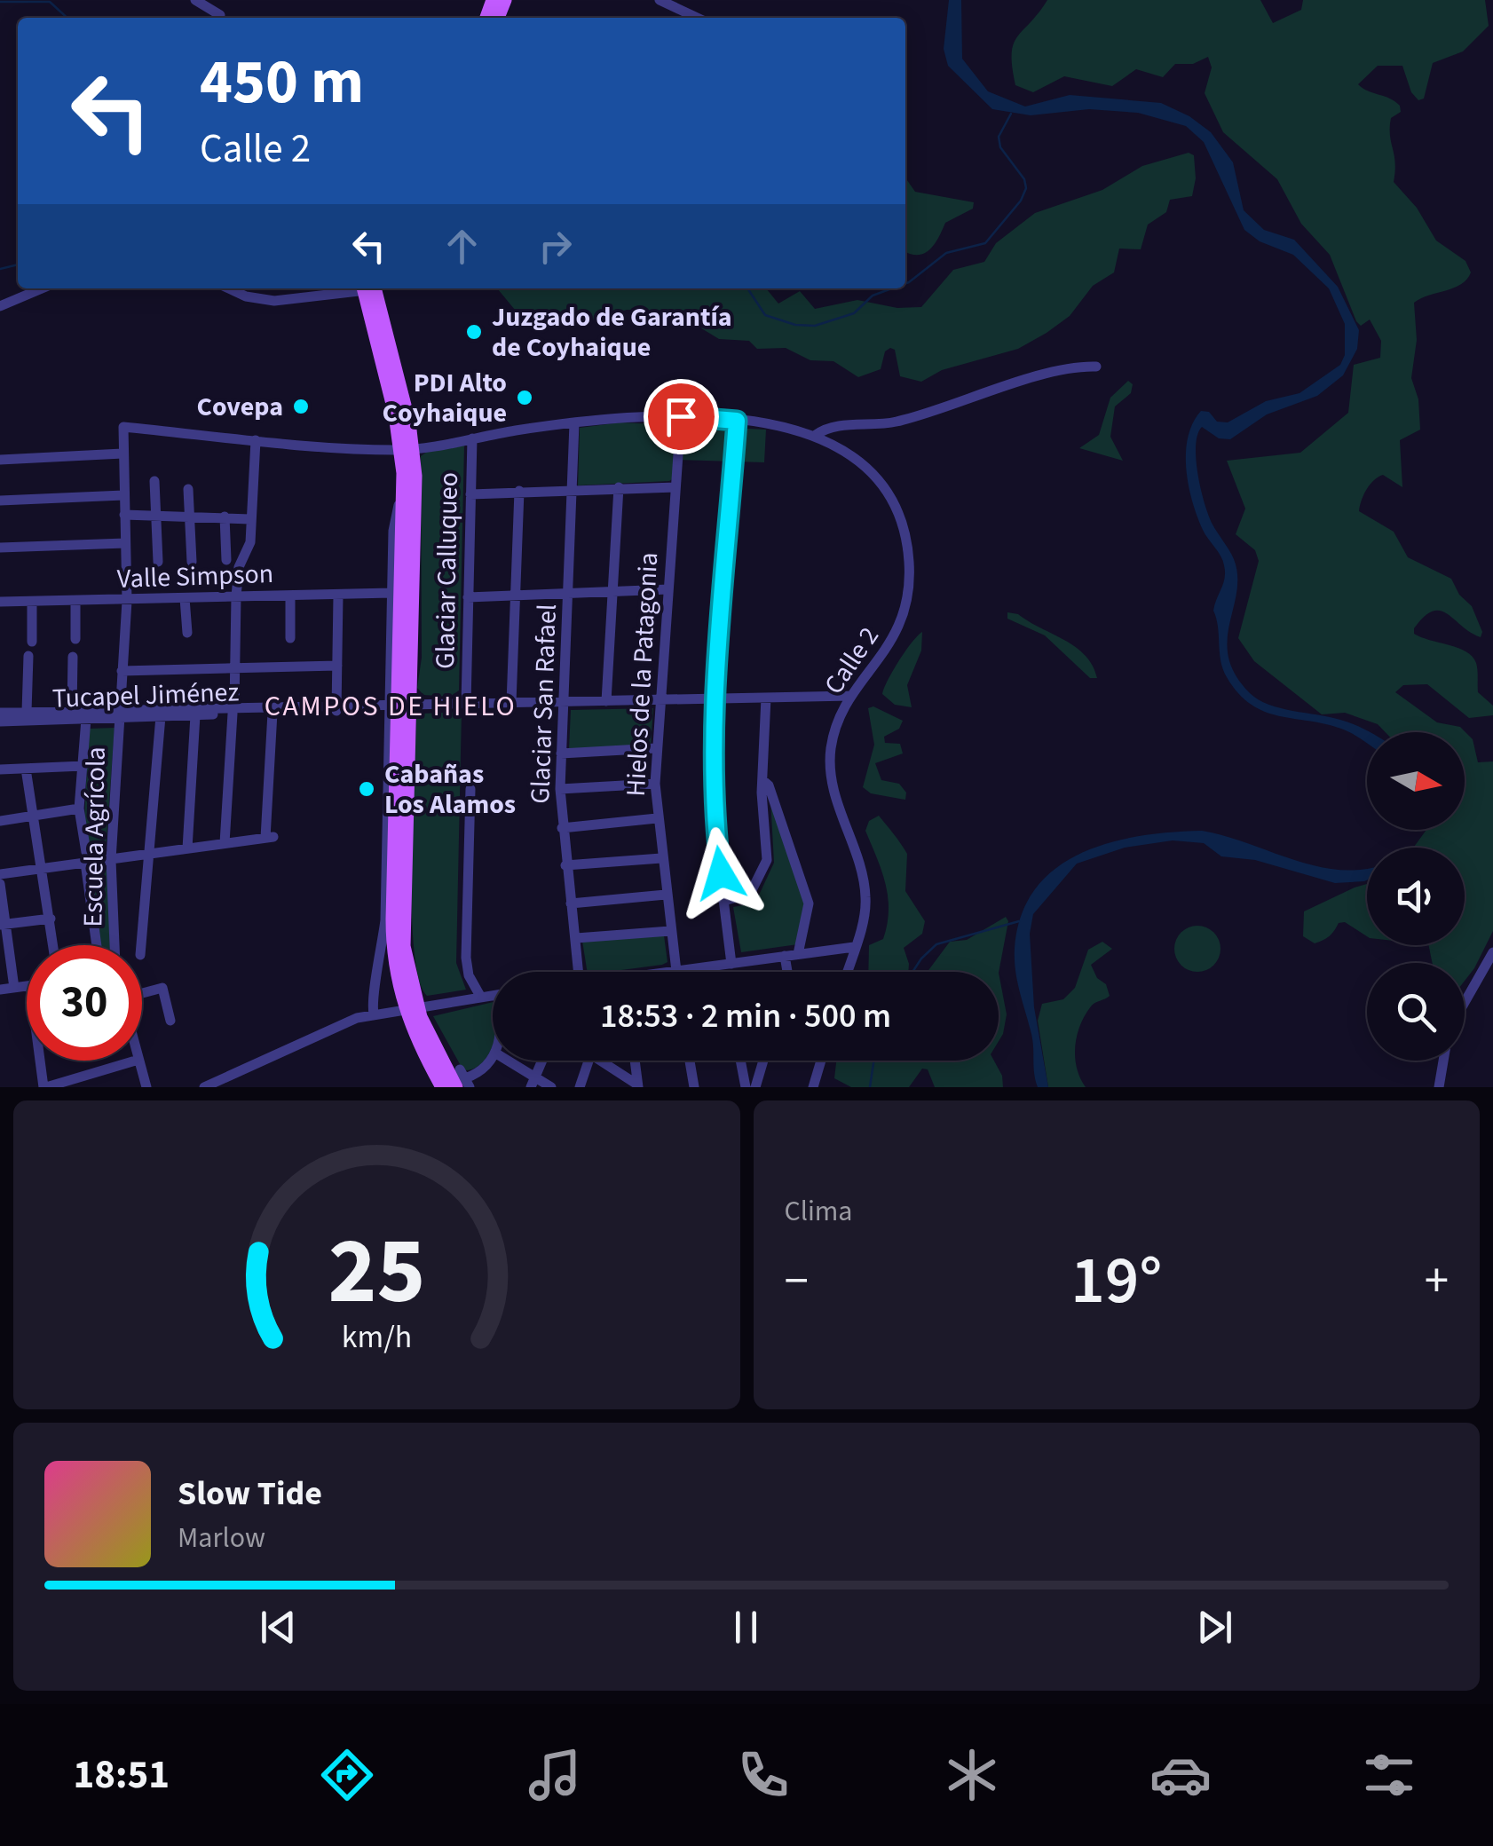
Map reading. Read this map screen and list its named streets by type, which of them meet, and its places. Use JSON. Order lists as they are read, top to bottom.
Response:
{
  "streets": {
    "street": [
      "Glaciar Calluqueo",
      "Valle Simpson",
      "Calle 2",
      "Hielos de la Patagonia",
      "Tucapel Jiménez",
      "Glaciar San Rafael",
      "Escuela Agrícola"
    ]
  },
  "crossings": [
    ["Glaciar Calluqueo", "Calle 2"],
    ["Glaciar Calluqueo", "Tucapel Jiménez"],
    ["Valle Simpson", "Escuela Agrícola"],
    ["Calle 2", "Hielos de la Patagonia"],
    ["Calle 2", "Tucapel Jiménez"],
    ["Calle 2", "Glaciar San Rafael"],
    ["Calle 2", "Escuela Agrícola"],
    ["Hielos de la Patagonia", "Tucapel Jiménez"],
    ["Tucapel Jiménez", "Glaciar San Rafael"],
    ["Tucapel Jiménez", "Escuela Agrícola"]
  ],
  "districts": ["CAMPOS DE HIELO"],
  "places": [
    "Juzgado de Garantía de Coyhaique",
    "PDI Alto Coyhaique",
    "Covepa",
    "Cabañas Los Alamos"
  ],
  "north": "right",
  "page": {
    "turn": ["450 m", "Calle 2"],
    "limit": "30",
    "trip": "18:53 · 2 min · 500 m",
    "tile": "Clima",
    "heat": ["−", "19°", "+"],
    "song": ["Slow Tide", "Marlow"],
    "tabs": "18:51",
    "gauge": ["25", "km/h"]
  }
}
